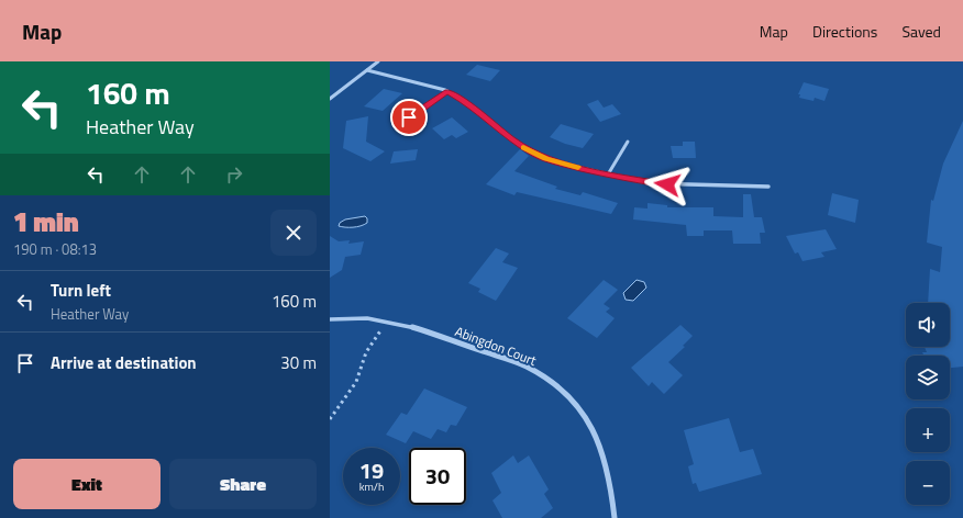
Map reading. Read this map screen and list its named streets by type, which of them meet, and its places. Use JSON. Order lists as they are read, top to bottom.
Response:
{
  "streets": {
    "street": ["Abingdon Court"]
  },
  "page": {
    "header": "Map",
    "nav": ["Map", "Directions", "Saved"],
    "turn": ["160 m", "Heather Way"],
    "heading": ["1 min", "190 m · 08:13"],
    "list": [
      {
        "name": "Turn left",
        "note": "Heather Way",
        "value": "160 m"
      },
      {
        "name": "Arrive at destination",
        "value": "30 m"
      }
    ],
    "map_buttons": ["+", "−"],
    "speed": "19 km/h",
    "limit": "30",
    "buttons": ["Exit", "Share"]
  }
}
